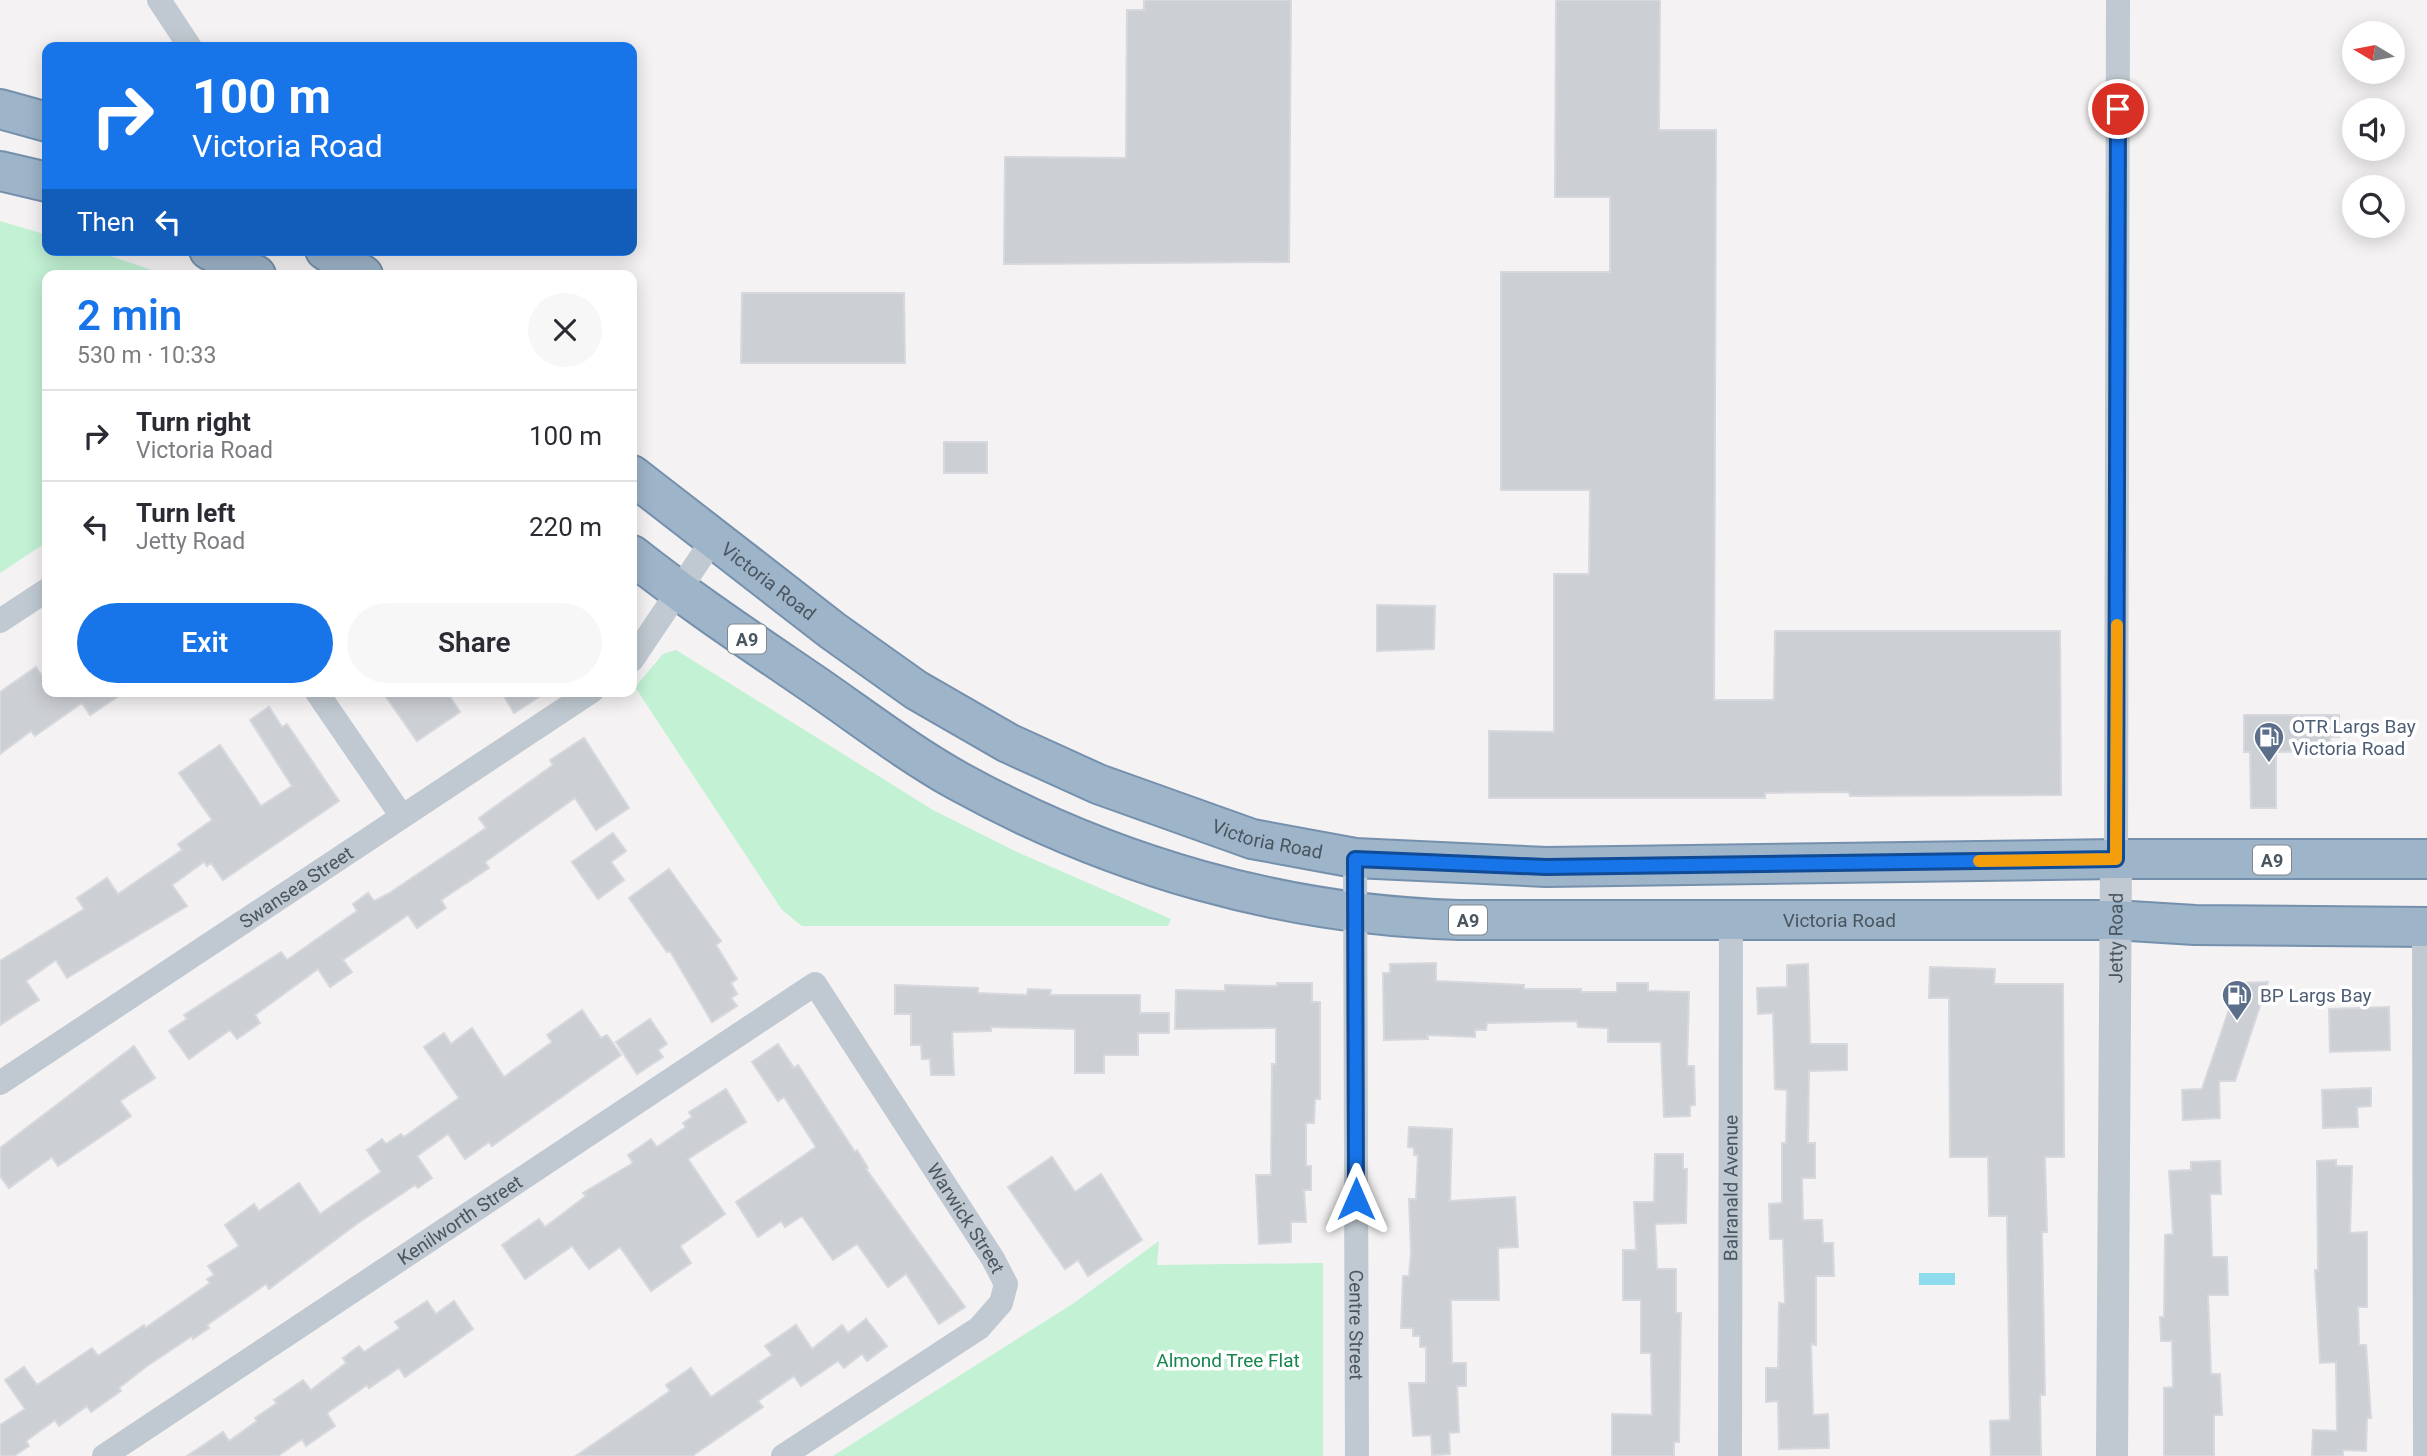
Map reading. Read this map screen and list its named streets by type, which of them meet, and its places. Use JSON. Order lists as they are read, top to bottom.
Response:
{
  "streets": {
    "highway": ["Victoria Road", "A9"],
    "street": [
      "Swansea Street",
      "Jetty Road",
      "Balranald Avenue",
      "Warwick Street",
      "Kenilworth Street",
      "Centre Street"
    ]
  },
  "crossings": [
    ["Victoria Road", "Jetty Road"],
    ["Victoria Road", "Balranald Avenue"],
    ["Victoria Road", "Centre Street"],
    ["Warwick Street", "Kenilworth Street"]
  ],
  "parks": ["Almond Tree Flat"],
  "places": {
    "fuel station": ["OTR Largs Bay Victoria Road", "BP Largs Bay"]
  },
  "north": "left",
  "page": {
    "turn": ["100 m", "Victoria Road"],
    "then": "Then",
    "heading": ["2 min", "530 m · 10:33"],
    "list": [
      {
        "name": "Turn right",
        "note": "Victoria Road",
        "value": "100 m"
      },
      {
        "name": "Turn left",
        "note": "Jetty Road",
        "value": "220 m"
      }
    ],
    "buttons": ["Exit", "Share"]
  }
}
